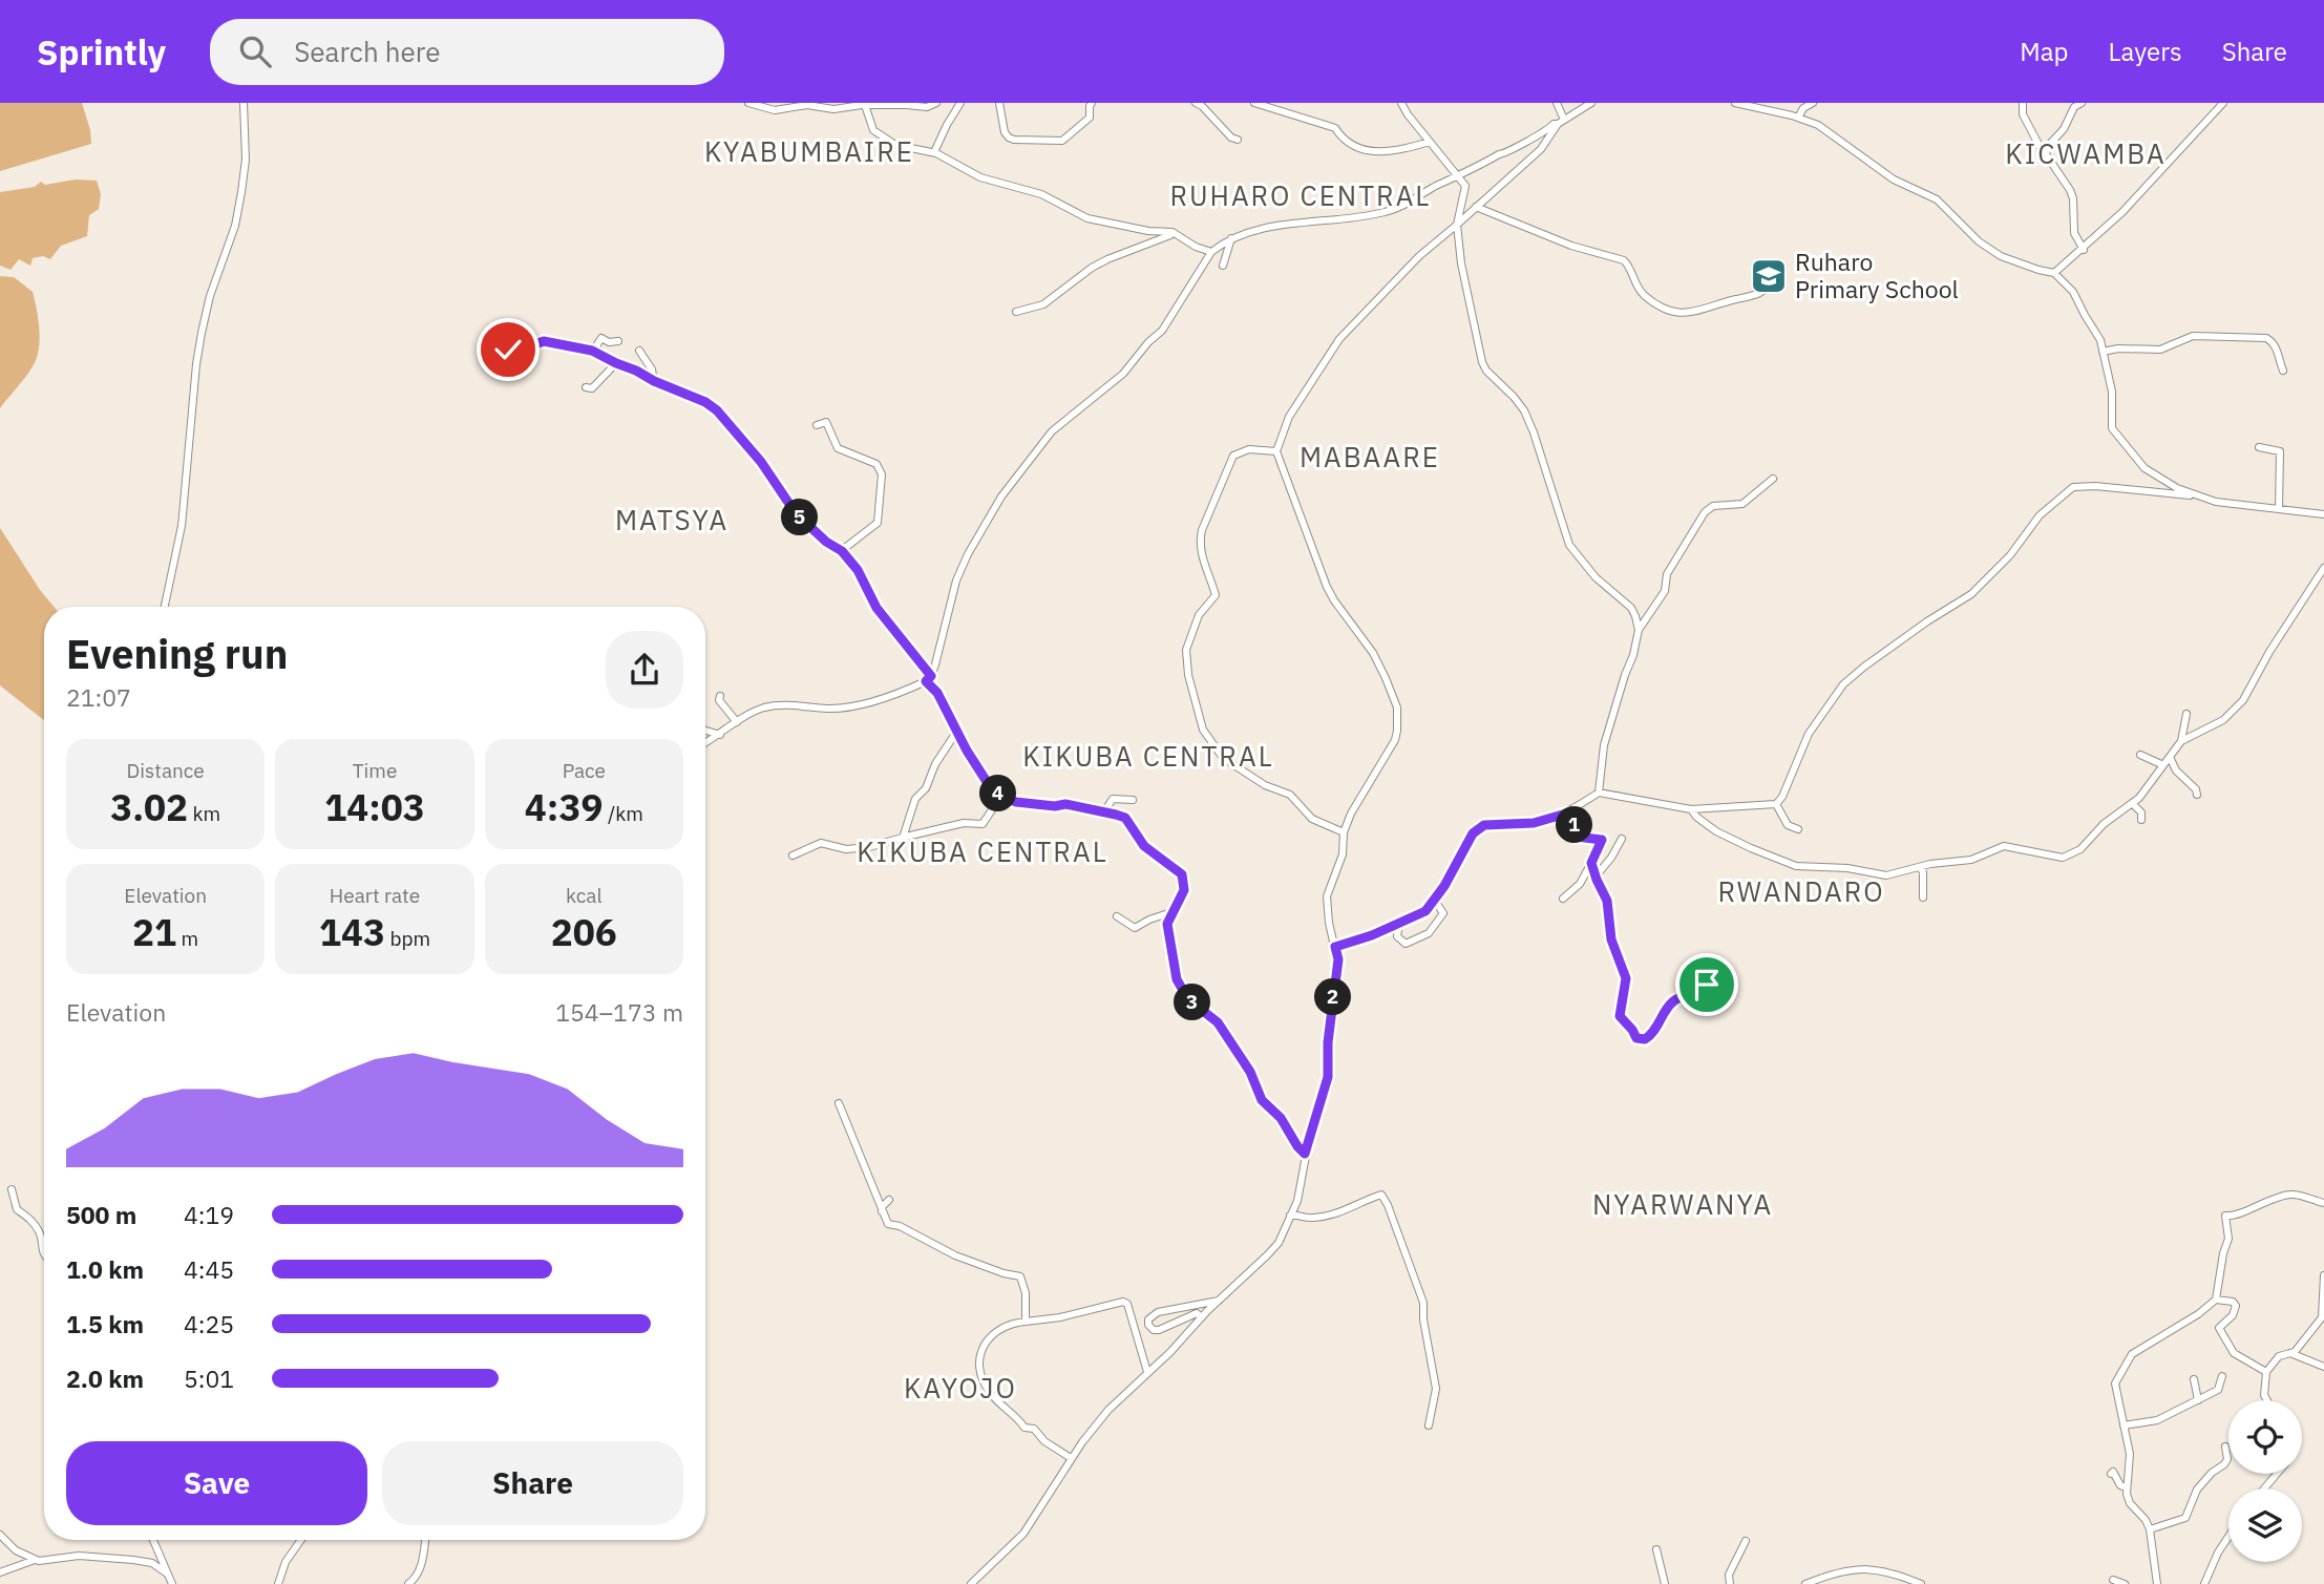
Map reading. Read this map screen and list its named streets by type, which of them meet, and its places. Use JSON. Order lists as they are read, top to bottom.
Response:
{
  "districts": [
    "KYABUMBAIRE",
    "KICWAMBA",
    "RUHARO CENTRAL",
    "MABAARE",
    "MATSYA",
    "KIKUBA CENTRAL",
    "KIKUBA CENTRAL",
    "RWANDARO",
    "NYARWANYA",
    "KAYOJO"
  ],
  "places": {
    "school or university": ["Ruharo Primary School"]
  },
  "page": {
    "header": "Sprintly",
    "search": "Search here",
    "nav": ["Map", "Layers", "Share"],
    "pins": [
      "5",
      "4",
      "1",
      "2",
      "3"
    ],
    "heading": ["Evening run", "21:07"],
    "stats": [
      ["Distance", "3.02 km"],
      ["Time", "14:03"],
      ["Pace", "4:39 /km"],
      ["Elevation", "21 m"],
      ["Heart rate", "143 bpm"],
      ["kcal", "206"]
    ],
    "chart": ["Elevation", "154–173 m"],
    "list": [
      {
        "name": "500 m",
        "note": "4:19"
      },
      {
        "name": "1.0 km",
        "note": "4:45"
      },
      {
        "name": "1.5 km",
        "note": "4:25"
      },
      {
        "name": "2.0 km",
        "note": "5:01"
      }
    ],
    "buttons": ["Save", "Share"]
  }
}
